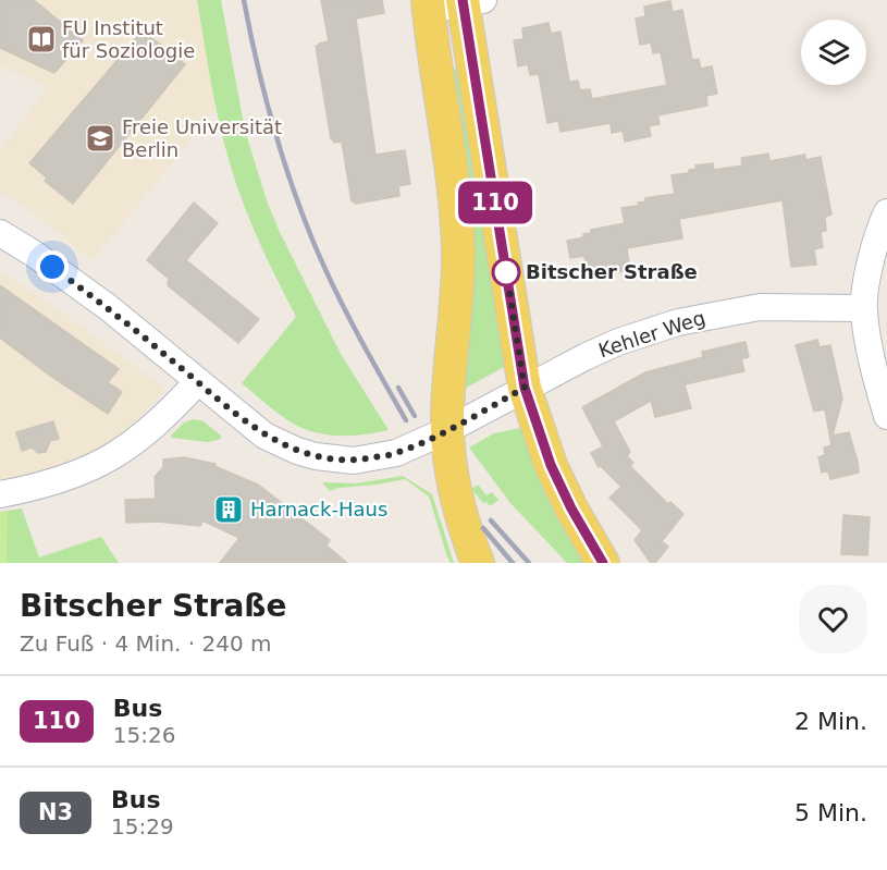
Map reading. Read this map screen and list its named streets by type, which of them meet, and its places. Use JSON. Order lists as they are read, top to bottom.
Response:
{
  "streets": {
    "street": ["Kehler Weg"]
  },
  "places": {
    "library": ["FU Institut für Soziologie"],
    "school or university": ["Freie Universität Berlin"],
    "other": ["Bitscher Straße"],
    "building": ["Harnack-Haus"]
  },
  "lines": ["bus line 110"],
  "page": {
    "on_map": "110",
    "heading": ["Bitscher Straße", "Zu Fuß · 4 Min. · 240 m"],
    "list": [
      {
        "mark": "110",
        "name": "Bus",
        "note": "15:26",
        "value": "2 Min."
      },
      {
        "mark": "N3",
        "name": "Bus",
        "note": "15:29",
        "value": "5 Min."
      }
    ]
  }
}
